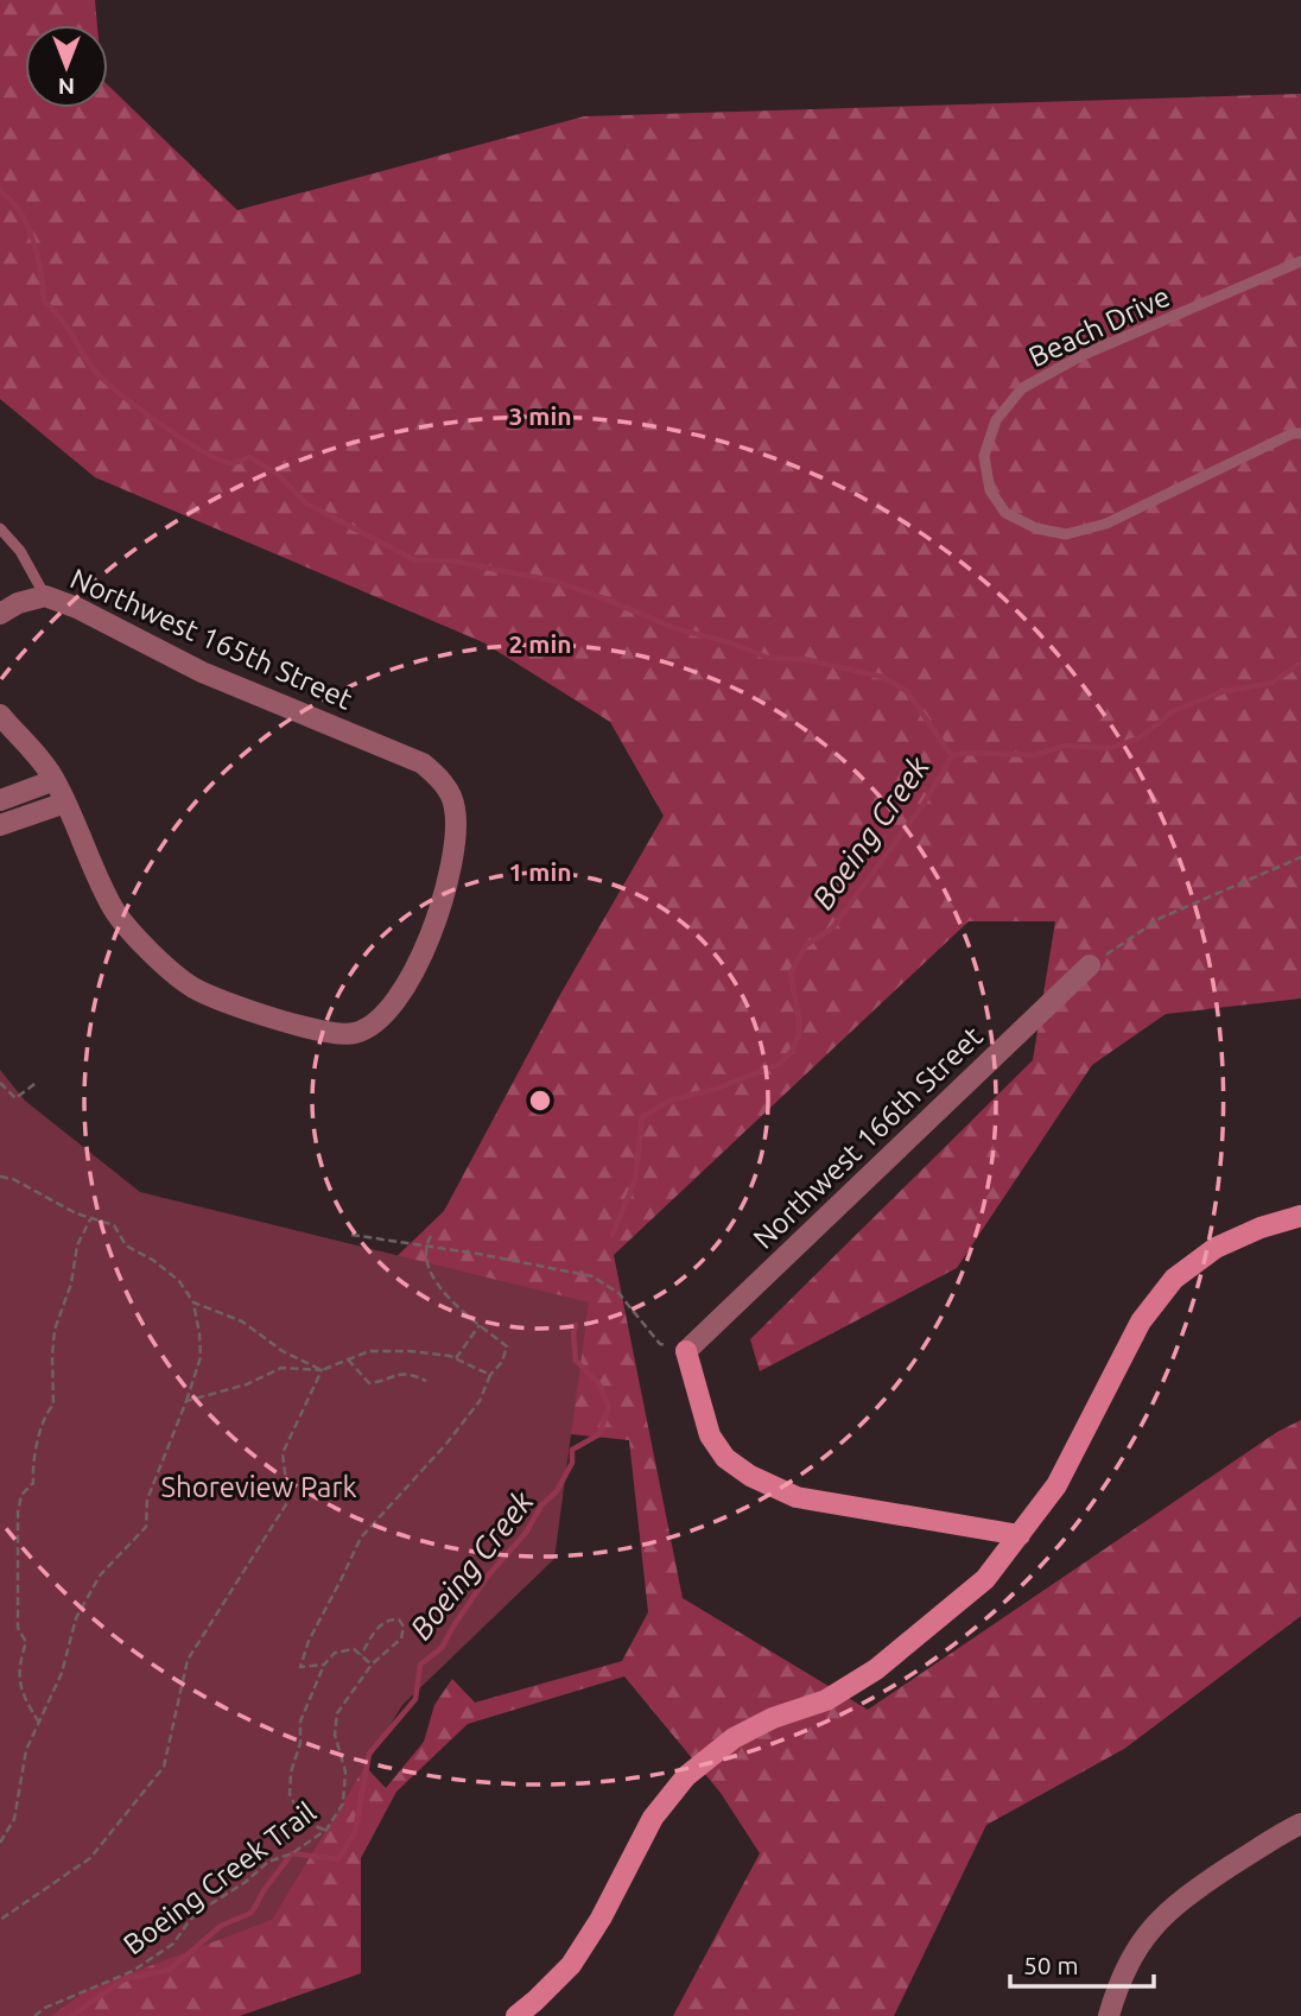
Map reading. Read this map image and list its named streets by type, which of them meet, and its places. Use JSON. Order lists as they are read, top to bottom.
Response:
{
  "streets": {
    "street": ["Northwest 165th Street", "Northwest 166th Street"],
    "lane": ["Beach Drive"],
    "path": ["Boeing Creek Trail"]
  },
  "water": ["Boeing Creek"],
  "parks": ["Shoreview Park"],
  "scale_bar": "50 m",
  "north": "bottom",
  "rings": ["3 min", "2 min", "1 min"]
}
